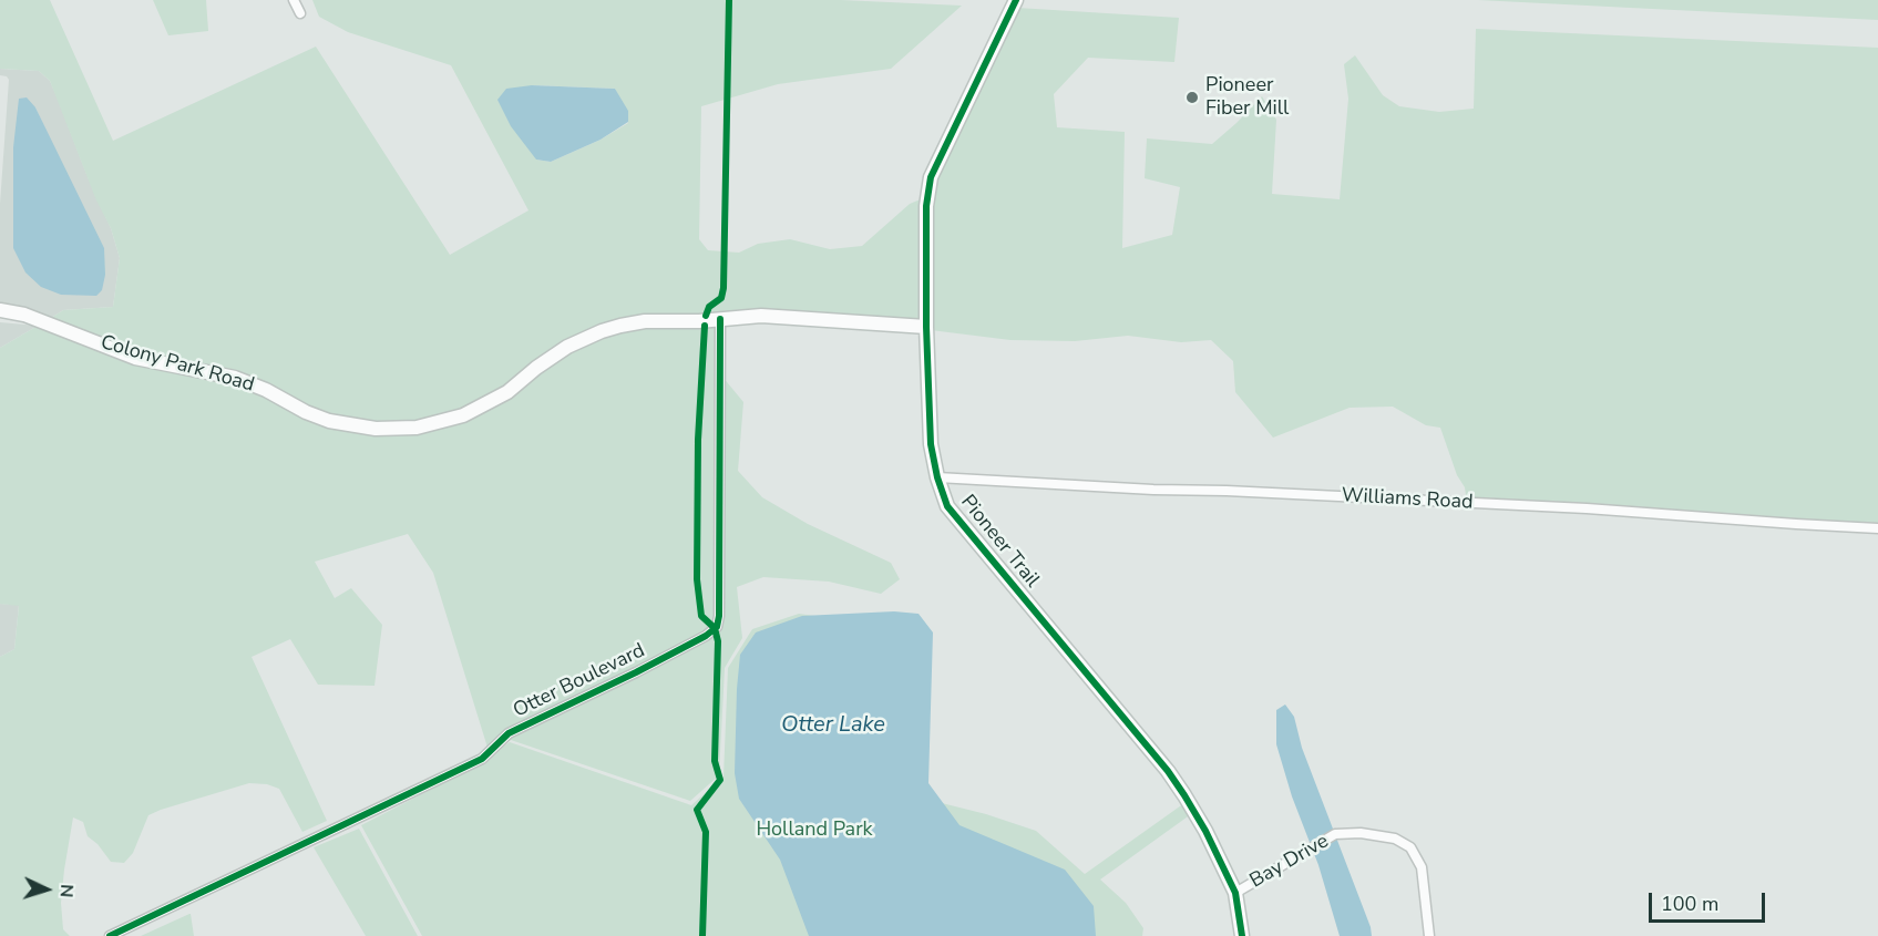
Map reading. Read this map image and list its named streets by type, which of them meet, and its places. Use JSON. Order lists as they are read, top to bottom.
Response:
{
  "streets": {
    "street": [
      "Colony Park Road",
      "Williams Road",
      "Pioneer Trail",
      "Otter Boulevard",
      "Bay Drive"
    ]
  },
  "crossings": [
    ["Colony Park Road", "Otter Boulevard"],
    ["Williams Road", "Pioneer Trail"],
    ["Pioneer Trail", "Bay Drive"]
  ],
  "water": ["Otter Lake"],
  "parks": ["Holland Park"],
  "places": ["Pioneer Fiber Mill"],
  "scale_bar": "100 m",
  "north": "right"
}
